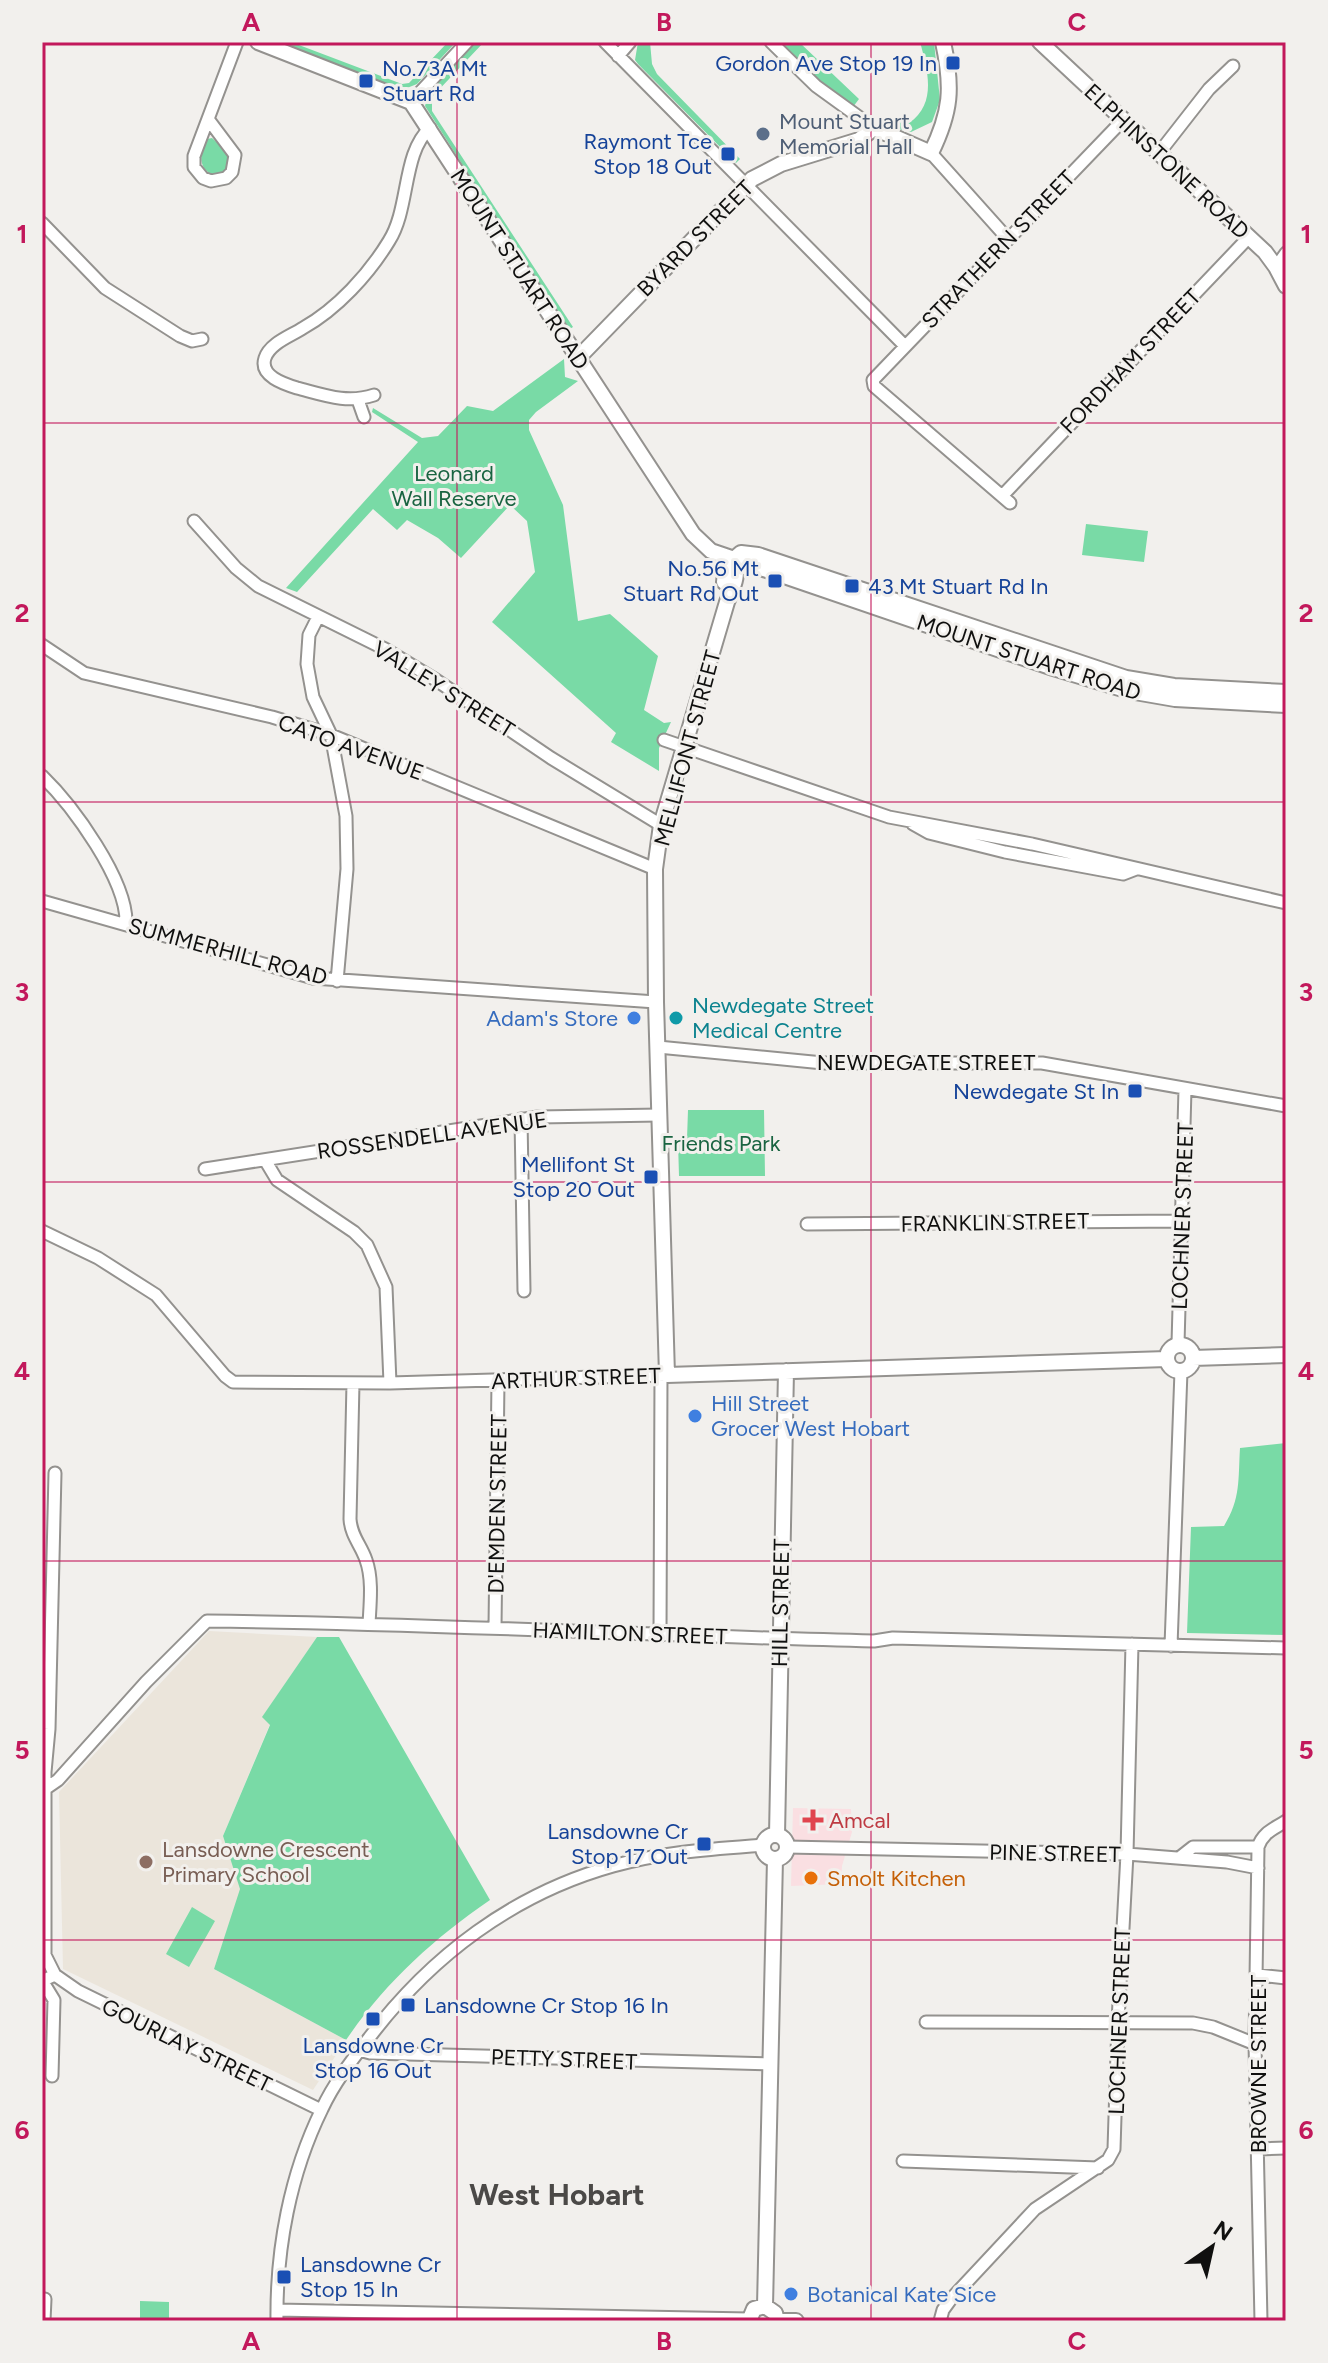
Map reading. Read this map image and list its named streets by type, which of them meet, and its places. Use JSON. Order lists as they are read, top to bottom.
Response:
{
  "streets": {
    "street": [
      "ELPHINSTONE ROAD",
      "BYARD STREET",
      "STRATHERN STREET",
      "MOUNT STUART ROAD",
      "FORDHAM STREET",
      "VALLEY STREET",
      "CATO AVENUE",
      "MELLIFONT STREET",
      "SUMMERHILL ROAD",
      "NEWDEGATE STREET",
      "ROSSENDELL AVENUE",
      "LOCHNER STREET",
      "FRANKLIN STREET",
      "ARTHUR STREET",
      "D'EMDEN STREET",
      "HILL STREET",
      "HAMILTON STREET",
      "PINE STREET",
      "GOURLAY STREET",
      "PETTY STREET",
      "BROWNE STREET"
    ]
  },
  "crossings": [
    ["ELPHINSTONE ROAD", "STRATHERN STREET"],
    ["ELPHINSTONE ROAD", "FORDHAM STREET"],
    ["BYARD STREET", "MOUNT STUART ROAD"],
    ["STRATHERN STREET", "FORDHAM STREET"],
    ["MOUNT STUART ROAD", "MELLIFONT STREET"],
    ["VALLEY STREET", "MELLIFONT STREET"],
    ["CATO AVENUE", "MELLIFONT STREET"],
    ["MELLIFONT STREET", "SUMMERHILL ROAD"],
    ["MELLIFONT STREET", "NEWDEGATE STREET"],
    ["MELLIFONT STREET", "ROSSENDELL AVENUE"],
    ["MELLIFONT STREET", "ARTHUR STREET"],
    ["NEWDEGATE STREET", "LOCHNER STREET"],
    ["LOCHNER STREET", "FRANKLIN STREET"],
    ["LOCHNER STREET", "ARTHUR STREET"],
    ["LOCHNER STREET", "HAMILTON STREET"],
    ["LOCHNER STREET", "PINE STREET"],
    ["ARTHUR STREET", "D'EMDEN STREET"],
    ["ARTHUR STREET", "HILL STREET"],
    ["D'EMDEN STREET", "HAMILTON STREET"],
    ["HILL STREET", "HAMILTON STREET"],
    ["HILL STREET", "PINE STREET"],
    ["PINE STREET", "BROWNE STREET"]
  ],
  "districts": ["West Hobart"],
  "parks": ["Leonard Wall Reserve", "Friends Park"],
  "places": {
    "transit": [
      "Gordon Ave Stop 19 In",
      "No.73A Mt Stuart Rd",
      "Raymont Tce Stop 18 Out",
      "No.56 Mt Stuart Rd Out",
      "43 Mt Stuart Rd In",
      "Newdegate St In",
      "Mellifont St Stop 20 Out",
      "Lansdowne Cr Stop 17 Out",
      "Lansdowne Cr Stop 16 In",
      "Lansdowne Cr Stop 16 Out",
      "Lansdowne Cr Stop 15 In"
    ],
    "other": [
      "Mount Stuart Memorial Hall",
      "Adam's Store",
      "Newdegate Street Medical Centre",
      "Hill Street Grocer West Hobart",
      "Lansdowne Crescent Primary School",
      "Smolt Kitchen",
      "Botanical Kate Sice"
    ],
    "health": ["Amcal"]
  },
  "north": "top right",
  "grid": {
    "columns": ["A", "B", "C"],
    "rows": [
      "1",
      "2",
      "3",
      "4",
      "5",
      "6"
    ]
  }
}
